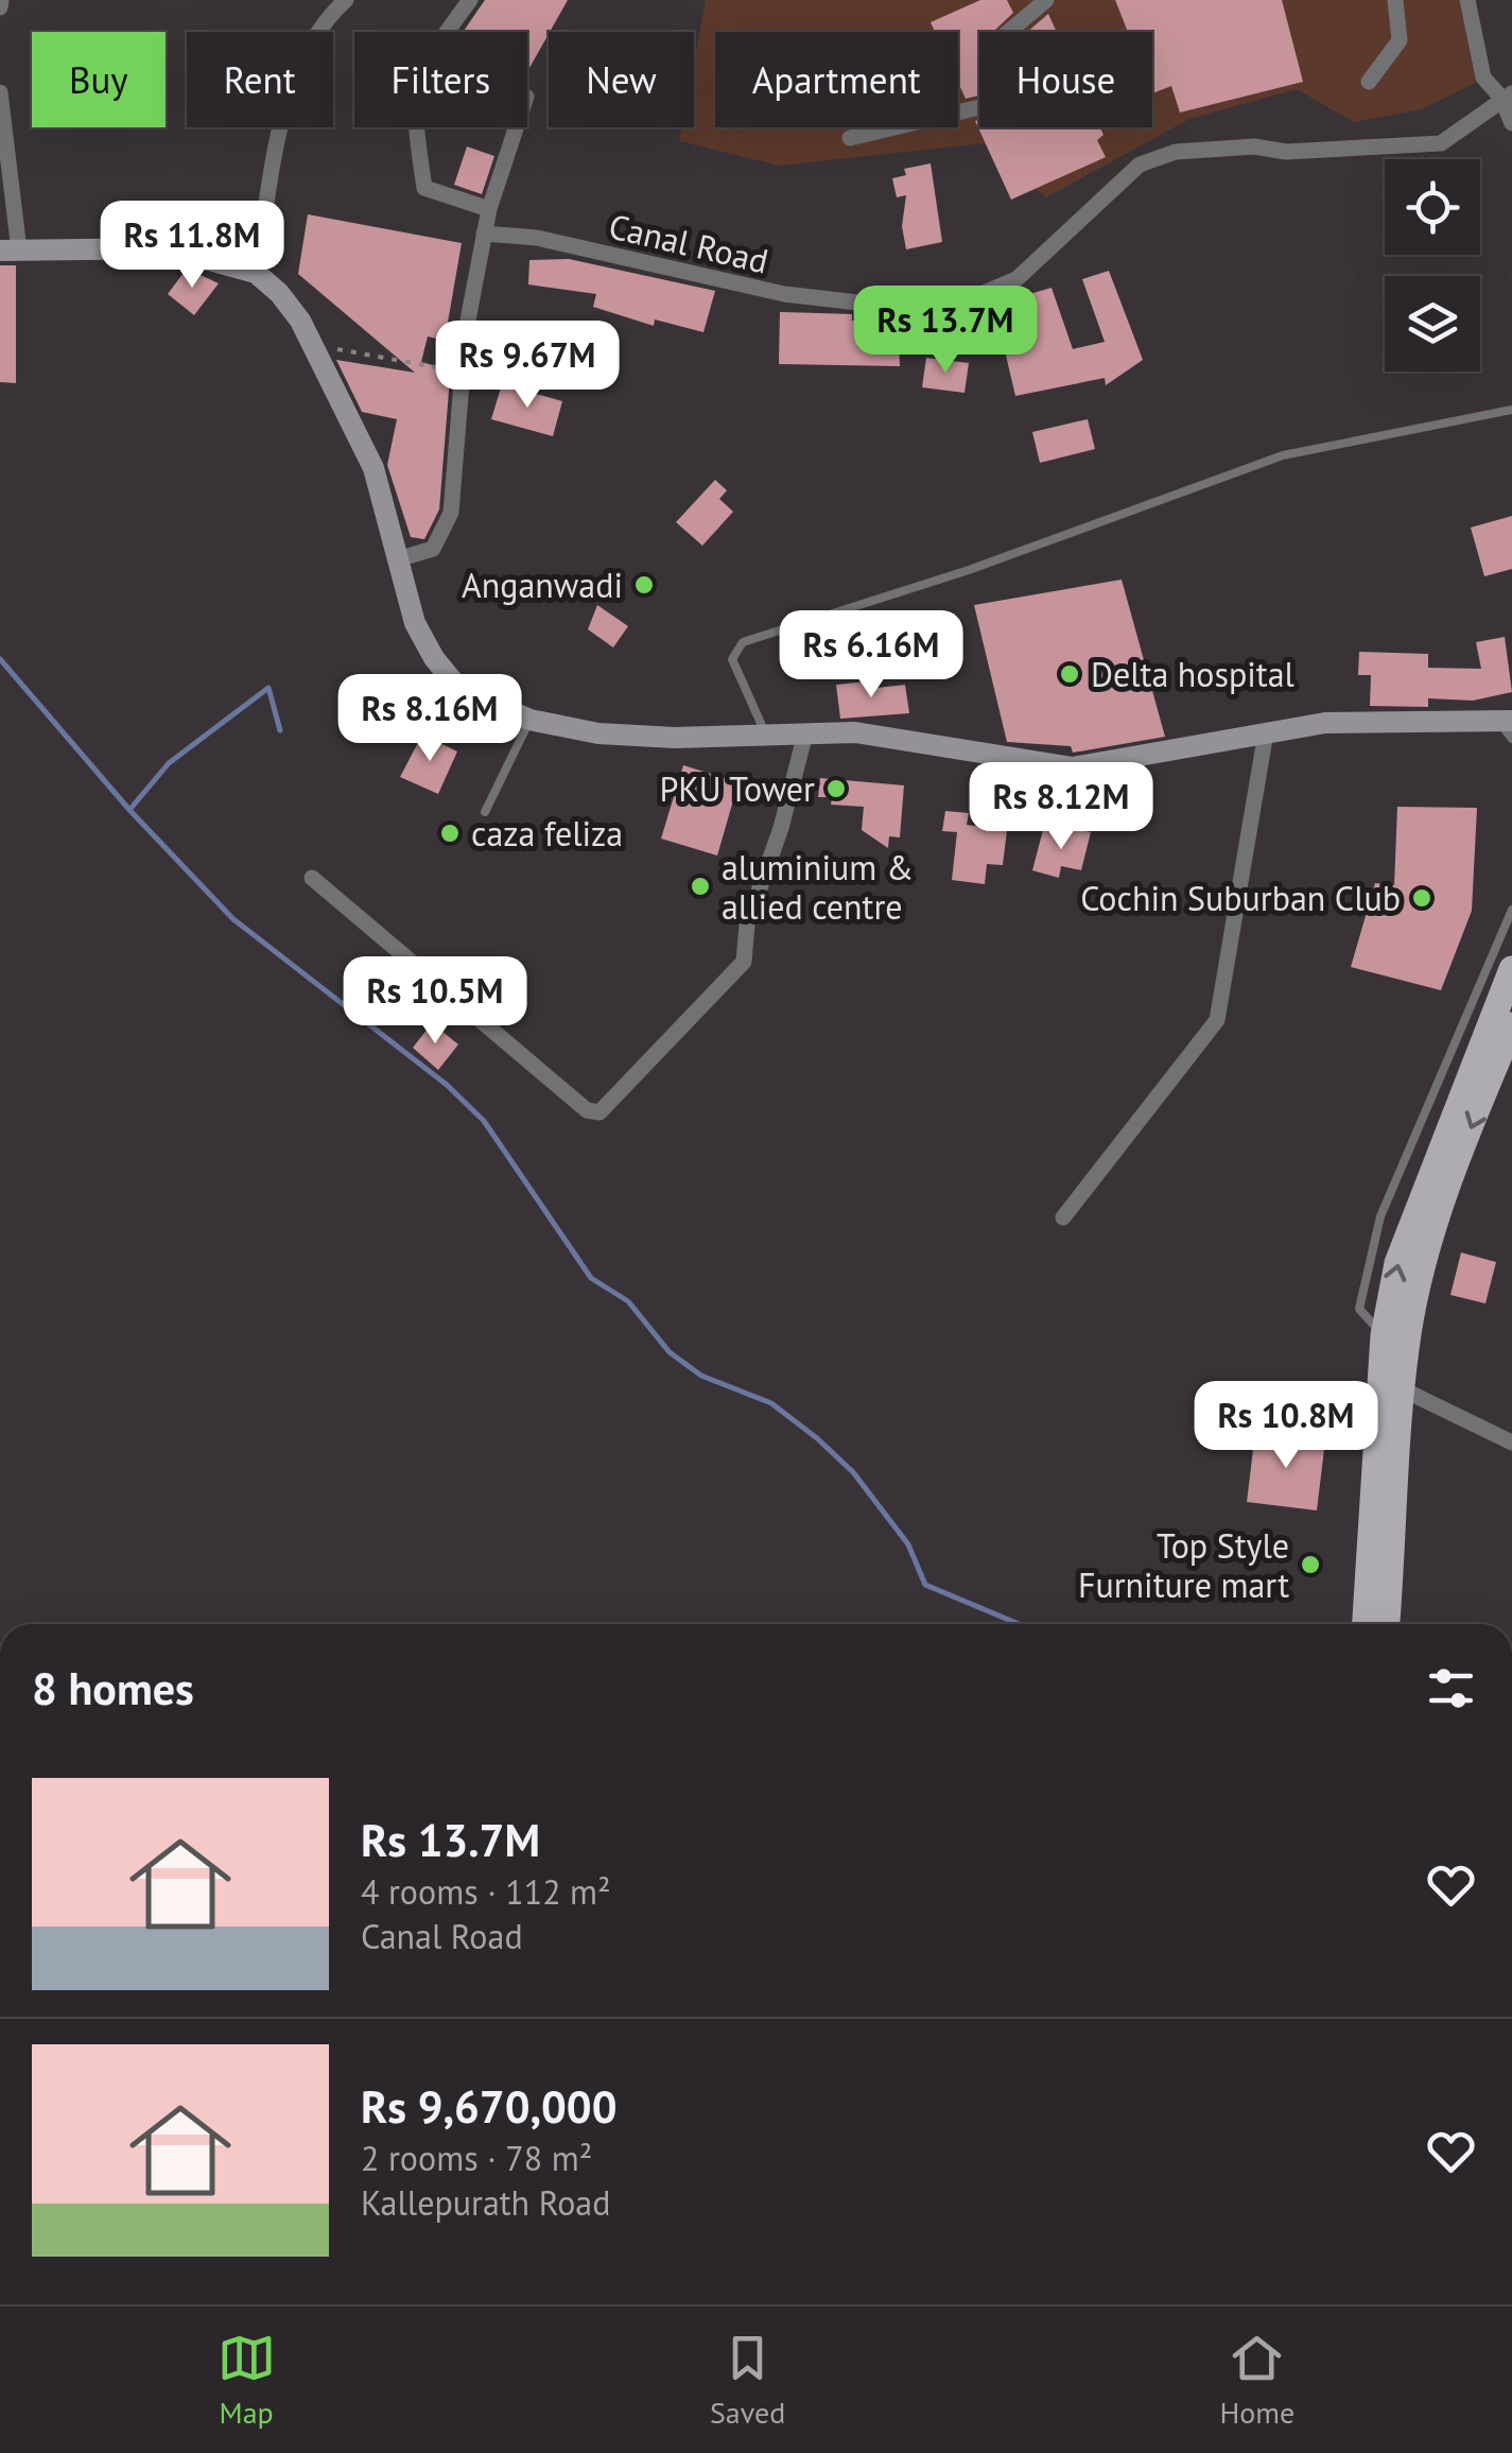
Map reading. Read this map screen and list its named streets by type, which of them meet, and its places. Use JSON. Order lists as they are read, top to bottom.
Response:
{
  "streets": {
    "street": ["Canal Road"]
  },
  "places": [
    "Anganwadi",
    "Delta hospital",
    "PKU Tower",
    "caza feliza",
    "aluminium & allied centre",
    "Cochin Suburban Club",
    "Top Style Furniture mart"
  ],
  "page": {
    "chip": [
      "Buy",
      "Rent",
      "Filters",
      "New",
      "Apartment",
      "House"
    ],
    "price": [
      "Rs 11.8M",
      "Rs 13.7M",
      "Rs 9.67M",
      "Rs 6.16M",
      "Rs 8.16M",
      "Rs 8.12M",
      "Rs 10.5M",
      "Rs 10.8M"
    ],
    "heading": "8 homes",
    "list": [
      {
        "name": "Rs 13.7M",
        "note": "4 rooms · 112 m² · Canal Road"
      },
      {
        "name": "Rs 9,670,000",
        "note": "2 rooms · 78 m² · Kallepurath Road"
      }
    ],
    "tabs": ["Map", "Saved", "Home"]
  }
}
